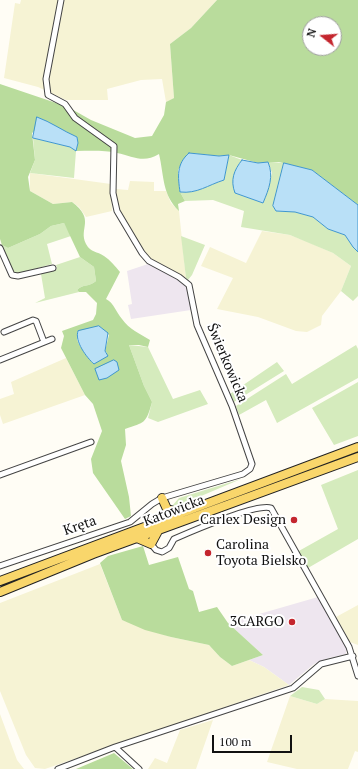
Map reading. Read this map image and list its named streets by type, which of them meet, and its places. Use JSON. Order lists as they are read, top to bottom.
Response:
{
  "streets": {
    "main road": ["Katowicka"],
    "street": ["Świerkowicka", "Kręta"]
  },
  "crossings": [
    ["Świerkowicka", "Kręta"]
  ],
  "places": ["Carlex Design", "Carolina Toyota Bielsko", "3CARGO"],
  "scale_bar": "100 m",
  "north": "left"
}
